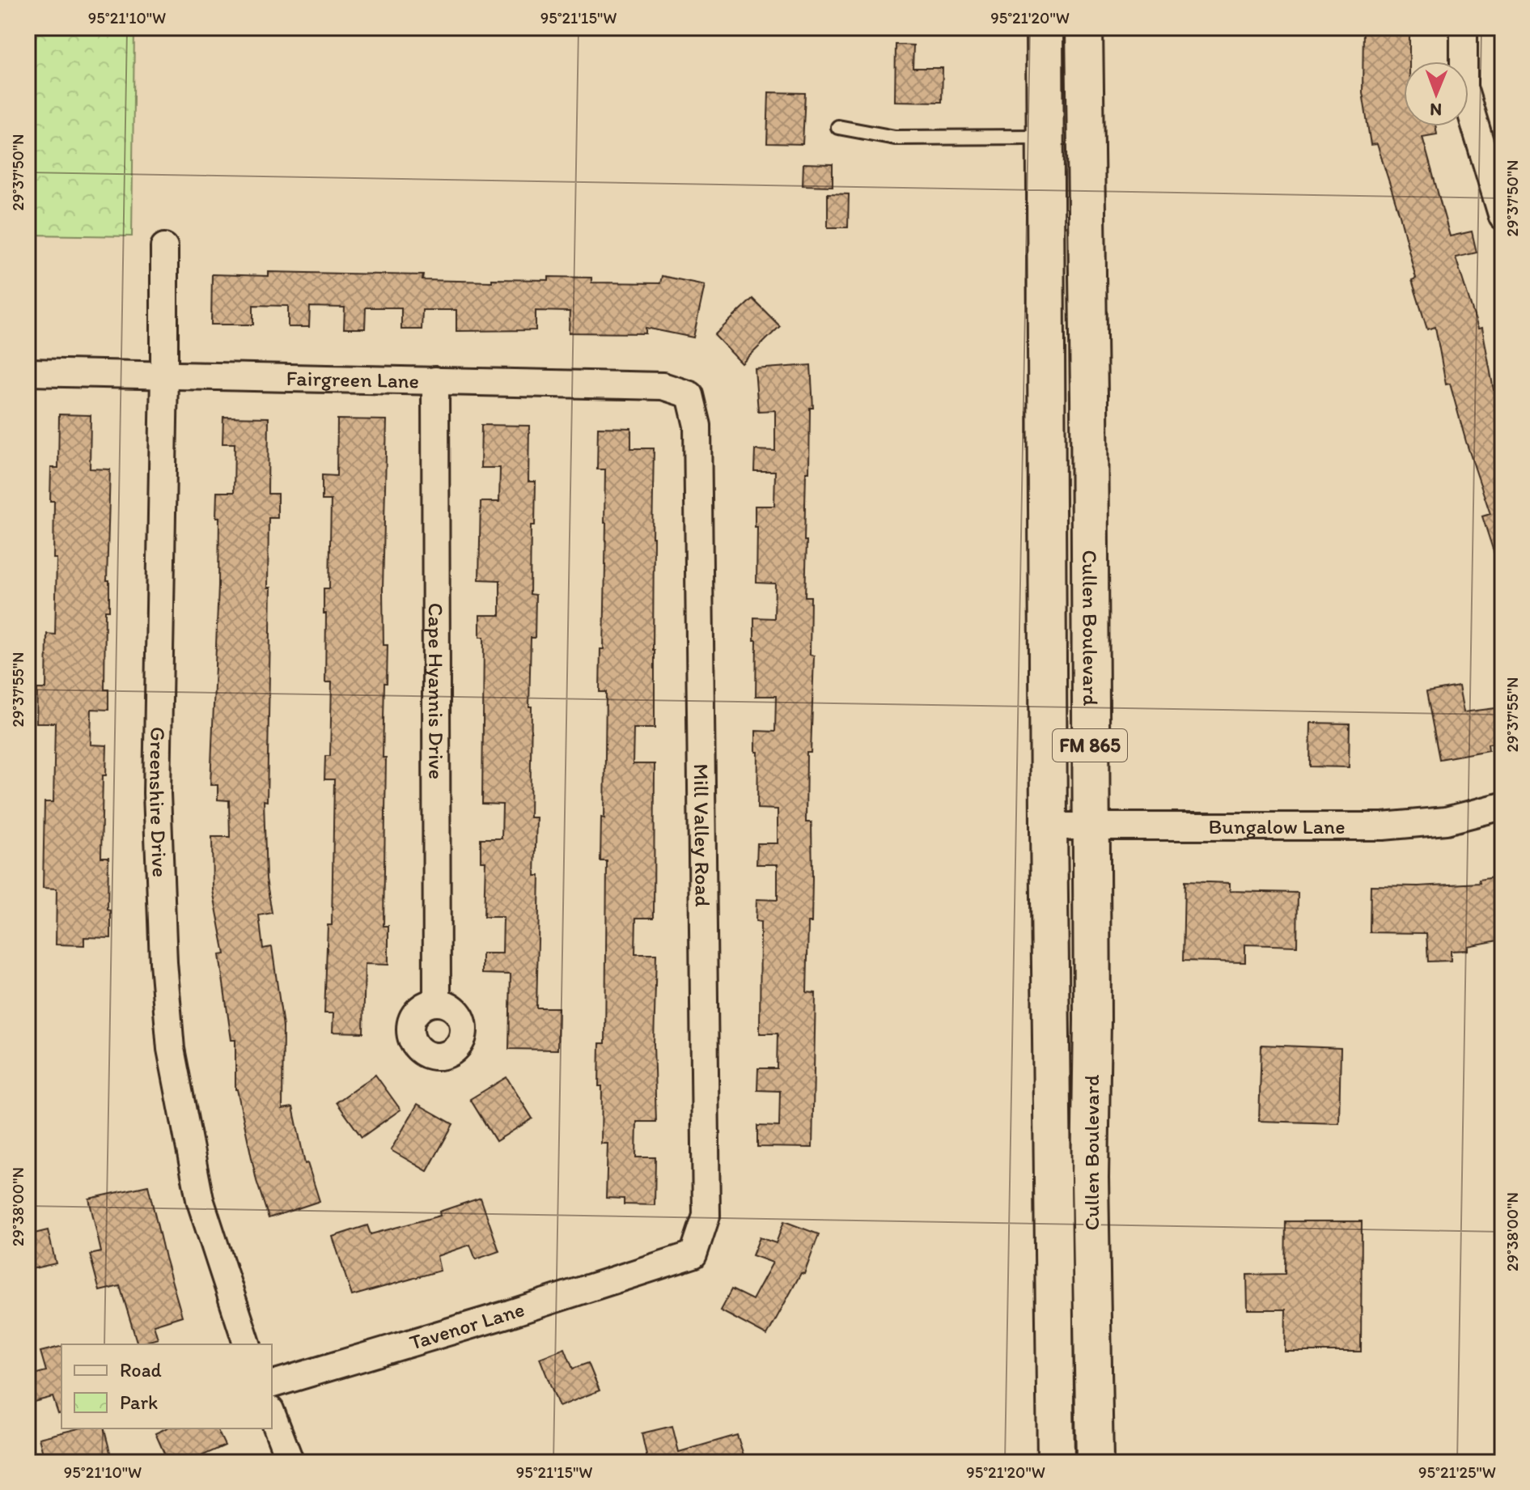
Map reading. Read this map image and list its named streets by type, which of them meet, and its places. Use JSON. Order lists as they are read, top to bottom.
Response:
{
  "streets": {
    "main road": ["Cullen Boulevard", "FM 865"],
    "street": [
      "Fairgreen Lane",
      "Cape Hyannis Drive",
      "Greenshire Drive",
      "Bungalow Lane",
      "Mill Valley Road",
      "Tavenor Lane"
    ]
  },
  "crossings": [
    ["Fairgreen Lane", "Cape Hyannis Drive"],
    ["Fairgreen Lane", "Greenshire Drive"],
    ["Fairgreen Lane", "Mill Valley Road"],
    ["Cullen Boulevard", "Bungalow Lane"],
    ["Mill Valley Road", "Tavenor Lane"]
  ],
  "legend": ["Road", "Park"],
  "north": "bottom",
  "coordinates": [
    "95°21'10\"W",
    "95°21'15\"W",
    "95°21'20\"W",
    "29°37'50\"N",
    "29°37'55\"N",
    "29°38'00\"N",
    "95°21'25\"W"
  ]
}
